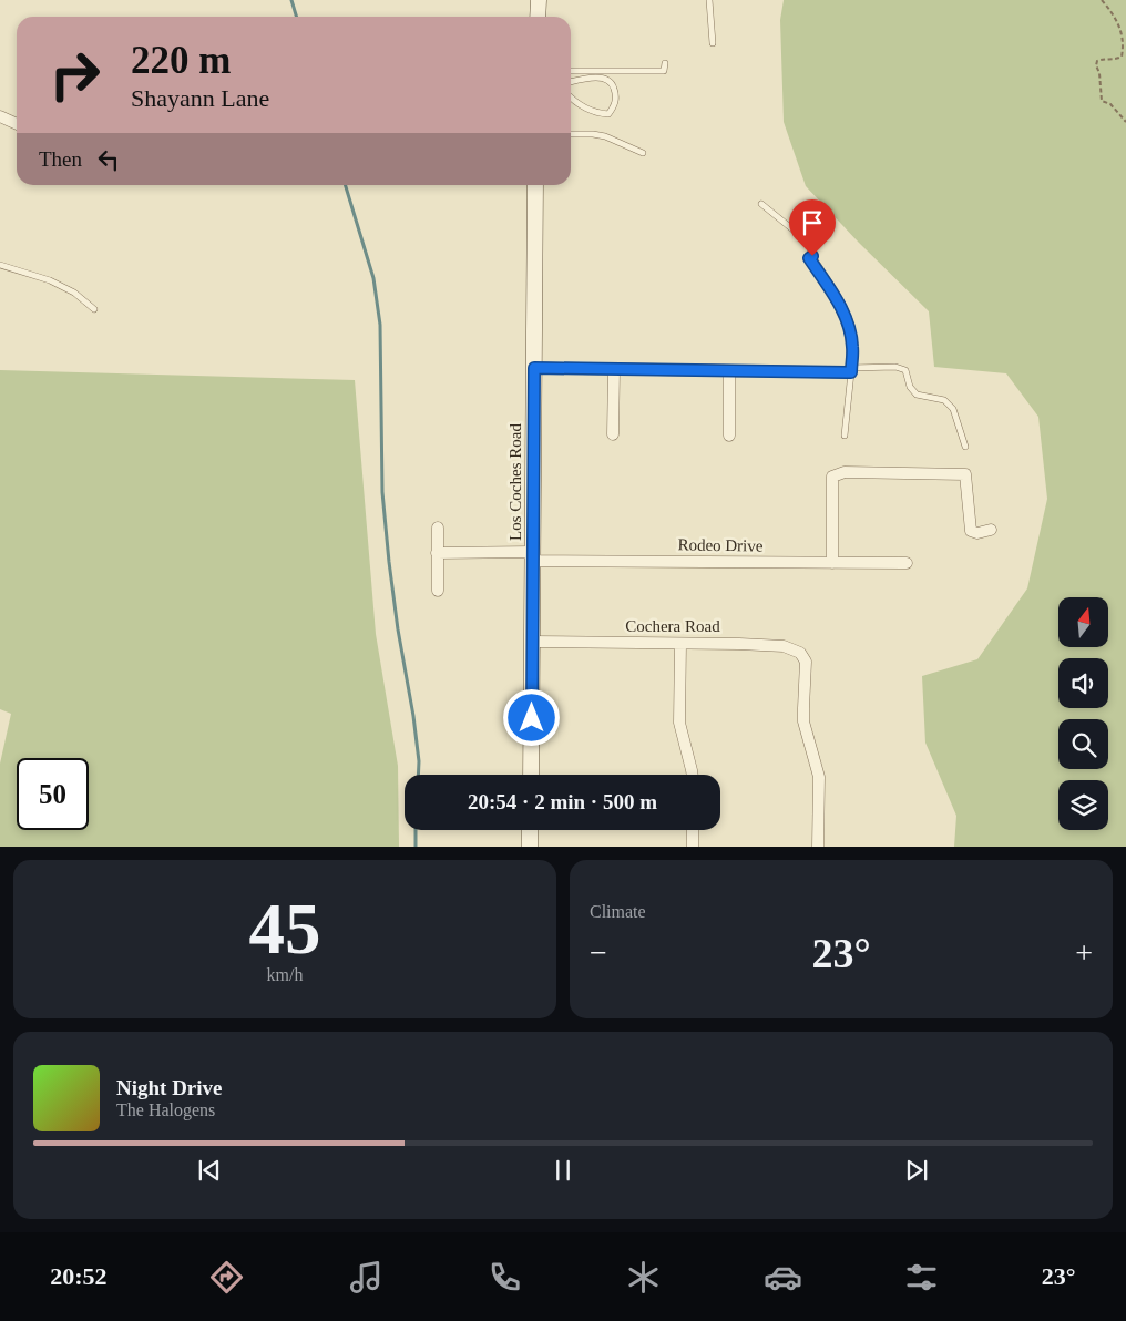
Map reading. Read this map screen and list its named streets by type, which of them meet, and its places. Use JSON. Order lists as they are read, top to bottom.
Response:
{
  "streets": {
    "main road": ["Los Coches Road"],
    "street": ["Rodeo Drive", "Cochera Road"]
  },
  "crossings": [
    ["Los Coches Road", "Rodeo Drive"],
    ["Los Coches Road", "Cochera Road"]
  ],
  "north": "top",
  "page": {
    "turn": ["220 m", "Shayann Lane"],
    "then": "Then",
    "limit": "50",
    "trip": "20:54 · 2 min · 500 m",
    "tile": [
      ["45", "km/h"],
      "Climate"
    ],
    "heat": ["−", "23°", "+"],
    "song": ["Night Drive", "The Halogens"],
    "tabs": ["20:52", "23°"]
  }
}
